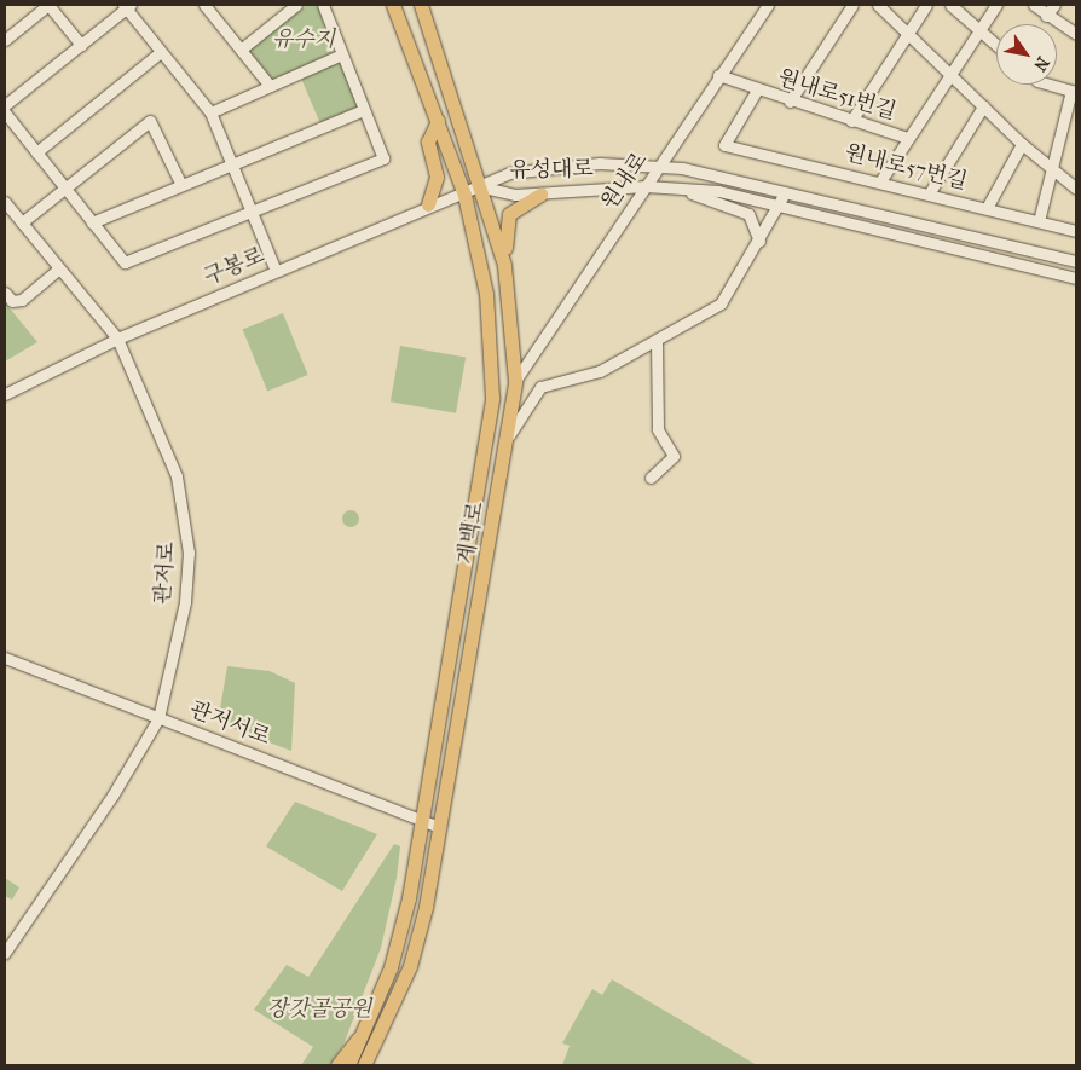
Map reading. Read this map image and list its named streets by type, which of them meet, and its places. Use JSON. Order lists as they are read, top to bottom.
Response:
{
  "streets": {
    "main road": ["계백로"],
    "street": [
      "원내로51번길",
      "원내로57번길",
      "유성대로",
      "원내로",
      "구봉로",
      "관저로",
      "관저서로"
    ]
  },
  "crossings": [
    ["원내로51번길", "원내로57번길"],
    ["원내로51번길", "원내로"],
    ["유성대로", "원내로"],
    ["유성대로", "구봉로"],
    ["유성대로", "계백로"],
    ["원내로", "계백로"],
    ["구봉로", "계백로"],
    ["구봉로", "관저로"],
    ["계백로", "관저서로"],
    ["관저로", "관저서로"]
  ],
  "parks": ["유수지", "장갓골공원"],
  "north": "bottom right"
}
